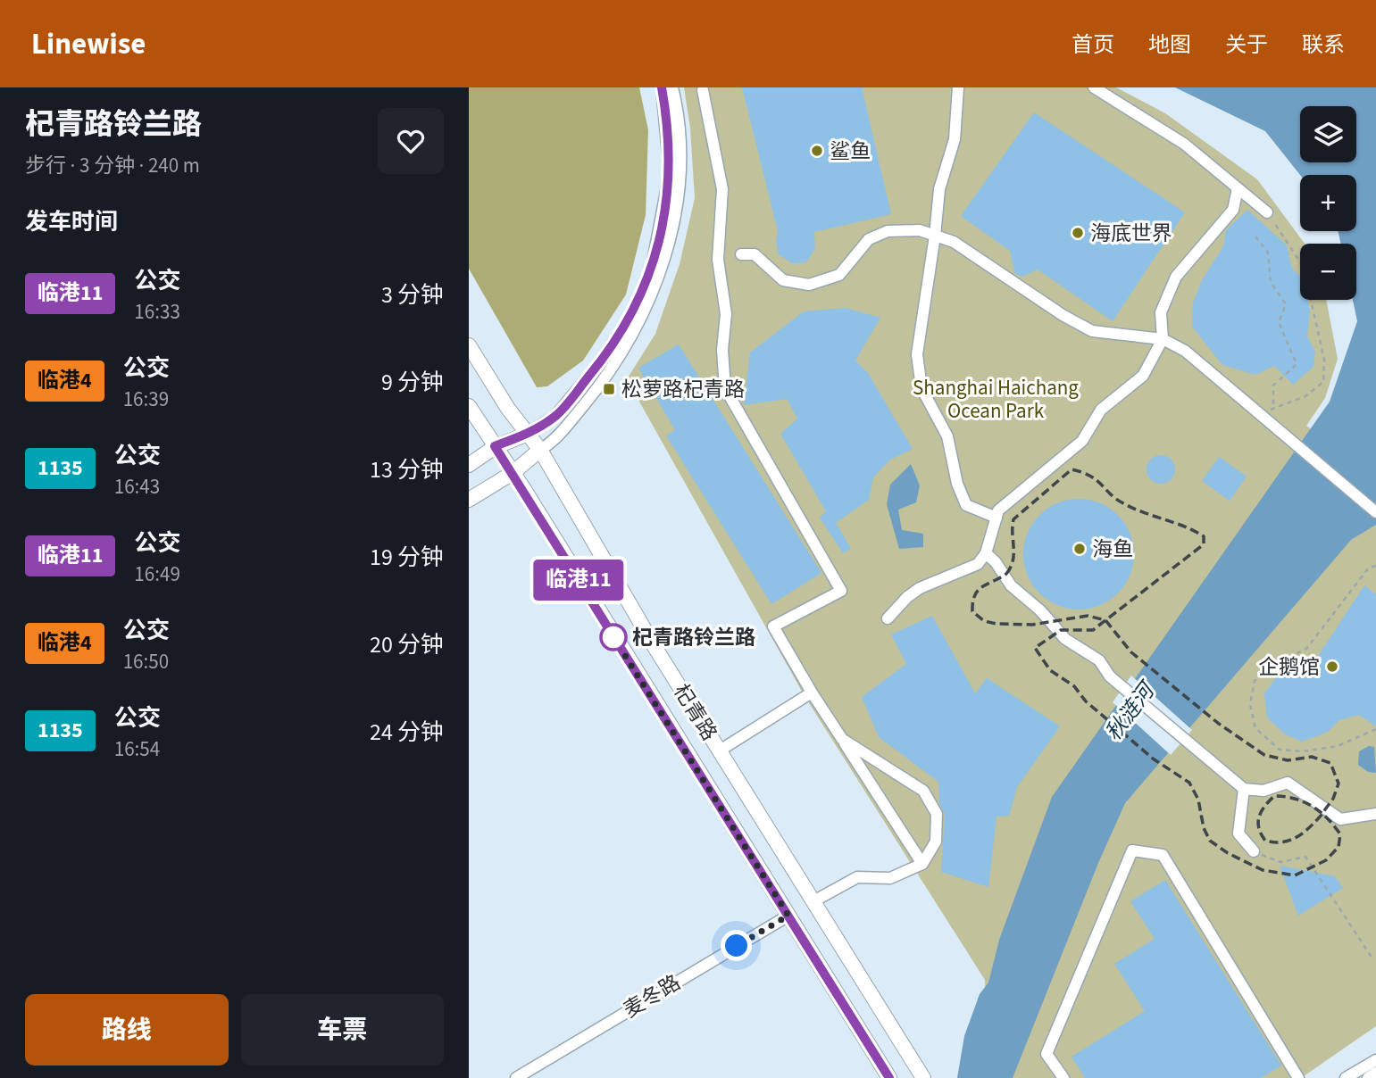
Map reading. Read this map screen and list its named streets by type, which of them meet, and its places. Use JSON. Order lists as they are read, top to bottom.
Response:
{
  "streets": {
    "main road": ["杞青路"],
    "street": ["麦冬路"]
  },
  "crossings": [
    ["杞青路", "麦冬路"]
  ],
  "water": ["秋涟河"],
  "parks": ["Shanghai Haichang Ocean Park"],
  "places": {
    "other": [
      "鲨鱼",
      "海底世界",
      "海鱼",
      "杞青路铃兰路",
      "企鹅馆"
    ],
    "transit": ["松萝路杞青路"]
  },
  "lines": ["bus line 临港11"],
  "page": {
    "header": "Linewise",
    "nav": [
      "首页",
      "地图",
      "关于",
      "联系"
    ],
    "heading": [
      ["杞青路铃兰路", "步行 · 3 分钟 · 240 m"],
      "发车时间"
    ],
    "on_map": "临港11",
    "map_buttons": ["+", "−"],
    "list": [
      {
        "mark": "临港11",
        "name": "公交",
        "note": "16:33",
        "value": "3 分钟"
      },
      {
        "mark": "临港4",
        "name": "公交",
        "note": "16:39",
        "value": "9 分钟"
      },
      {
        "mark": "1135",
        "name": "公交",
        "note": "16:43",
        "value": "13 分钟"
      },
      {
        "mark": "临港11",
        "name": "公交",
        "note": "16:49",
        "value": "19 分钟"
      },
      {
        "mark": "临港4",
        "name": "公交",
        "note": "16:50",
        "value": "20 分钟"
      },
      {
        "mark": "1135",
        "name": "公交",
        "note": "16:54",
        "value": "24 分钟"
      }
    ],
    "buttons": ["路线", "车票"]
  }
}
